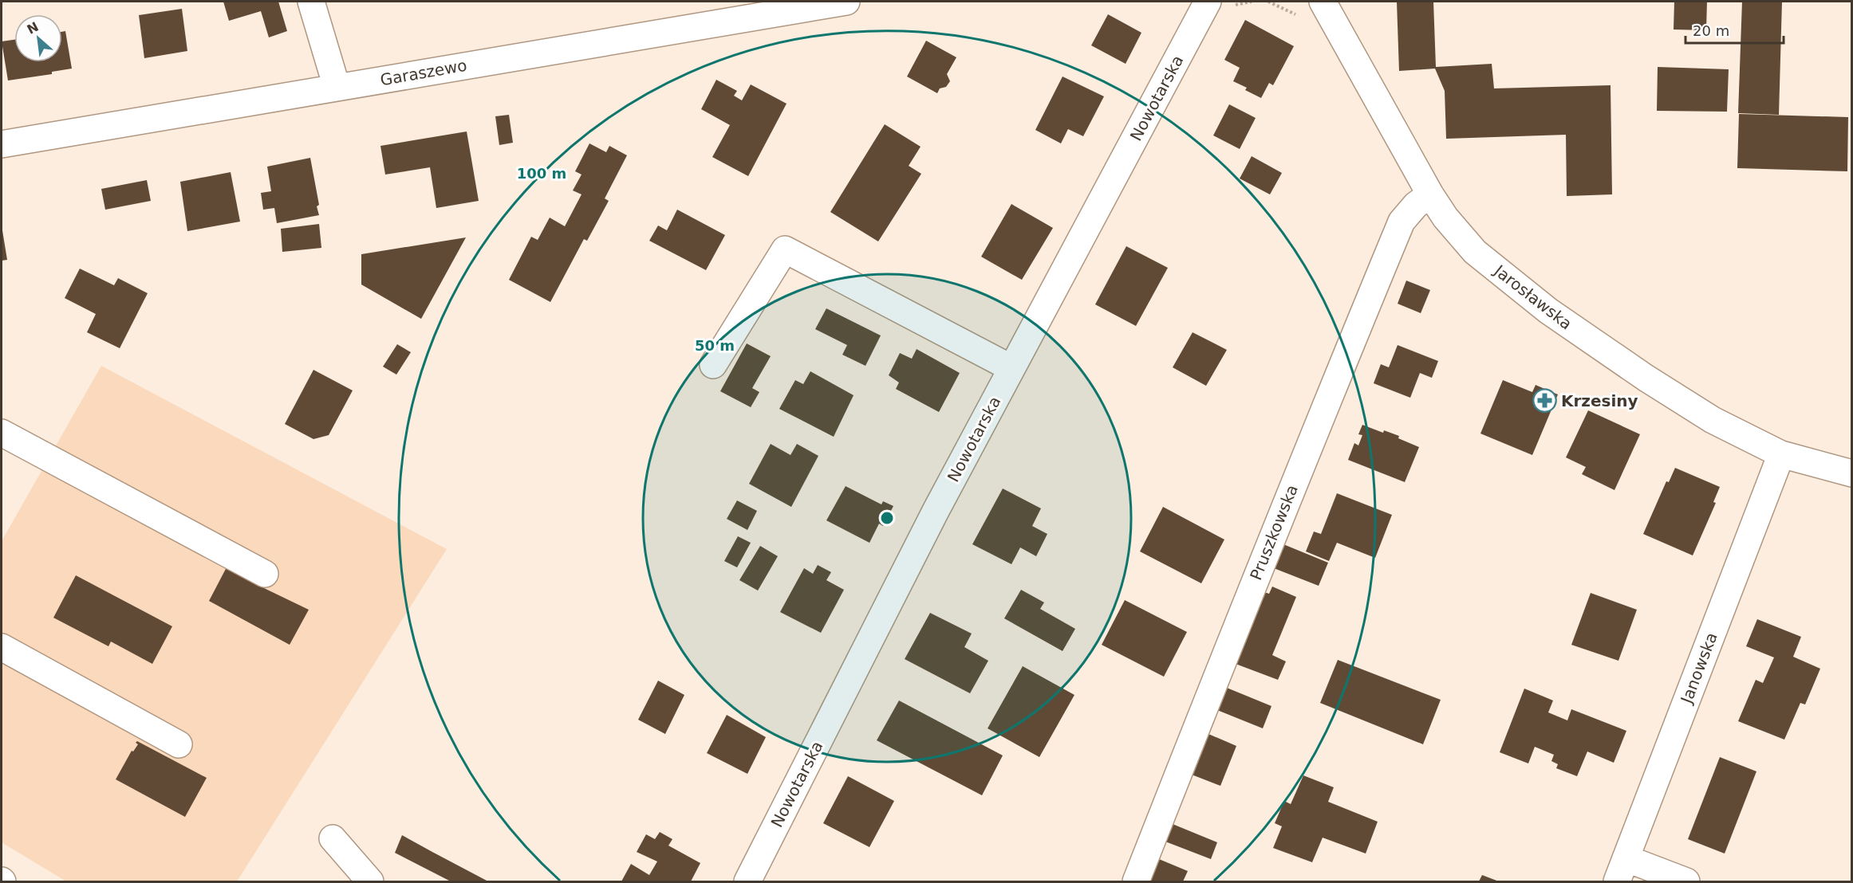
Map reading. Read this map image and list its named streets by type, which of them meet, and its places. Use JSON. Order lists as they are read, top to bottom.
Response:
{
  "streets": {
    "street": [
      "Garaszewo",
      "Nowotarska",
      "Jarosławska",
      "Pruszkowska",
      "Janowska"
    ]
  },
  "crossings": [
    ["Jarosławska", "Pruszkowska"],
    ["Jarosławska", "Janowska"]
  ],
  "places": {
    "pharmacy": ["Krzesiny"]
  },
  "scale_bar": "20 m",
  "north": "top left",
  "rings": ["100 m", "50 m"]
}
